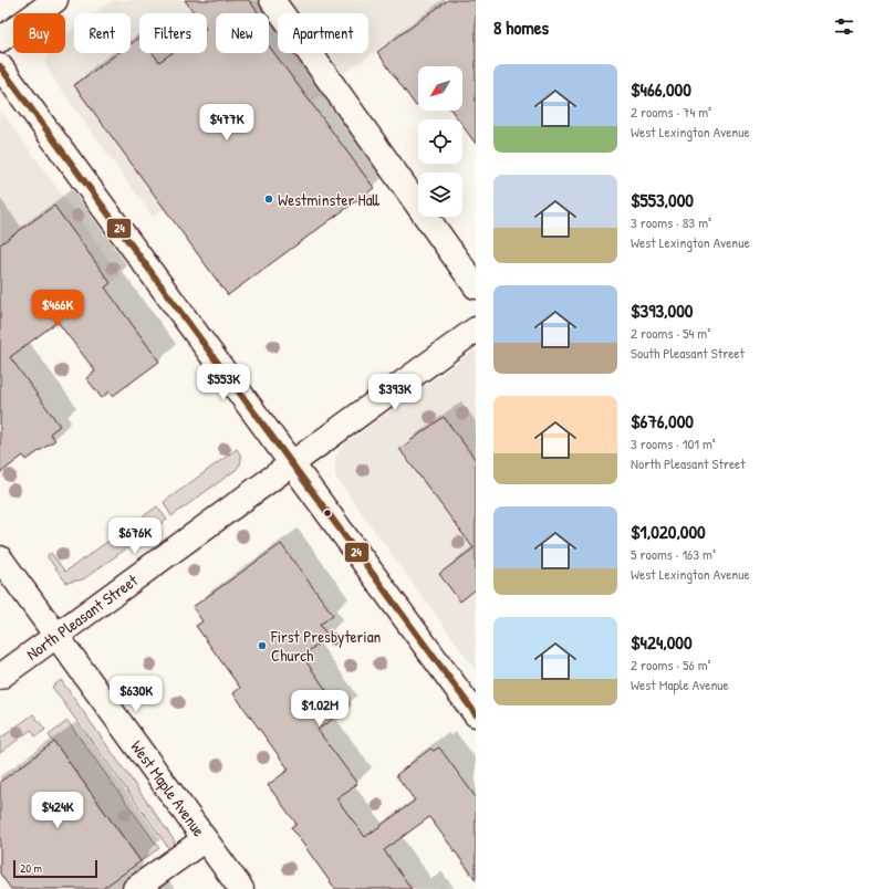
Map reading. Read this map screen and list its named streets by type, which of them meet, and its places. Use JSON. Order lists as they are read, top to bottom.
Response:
{
  "streets": {
    "street": ["North Pleasant Street", "West Maple Avenue"]
  },
  "crossings": [
    ["North Pleasant Street", "West Maple Avenue"]
  ],
  "places": ["Westminster Hall", "First Presbyterian Church"],
  "lines": ["transit line 24"],
  "scale_bar": "20 m",
  "north": "bottom left",
  "page": {
    "heading": "8 homes",
    "chip": [
      "Buy",
      "Rent",
      "Filters",
      "New",
      "Apartment"
    ],
    "list": [
      {
        "name": "$466,000",
        "note": "2 rooms · 74 m² · West Lexington Avenue"
      },
      {
        "name": "$553,000",
        "note": "3 rooms · 83 m² · West Lexington Avenue"
      },
      {
        "name": "$393,000",
        "note": "2 rooms · 54 m² · South Pleasant Street"
      },
      {
        "name": "$676,000",
        "note": "3 rooms · 101 m² · North Pleasant Street"
      },
      {
        "name": "$1,020,000",
        "note": "5 rooms · 163 m² · West Lexington Avenue"
      },
      {
        "name": "$424,000",
        "note": "2 rooms · 56 m² · West Maple Avenue"
      }
    ],
    "price": [
      "$477K",
      "$466K",
      "$553K",
      "$393K",
      "$676K",
      "$630K",
      "$1.02M",
      "$424K"
    ],
    "scale": "20 m"
  }
}
